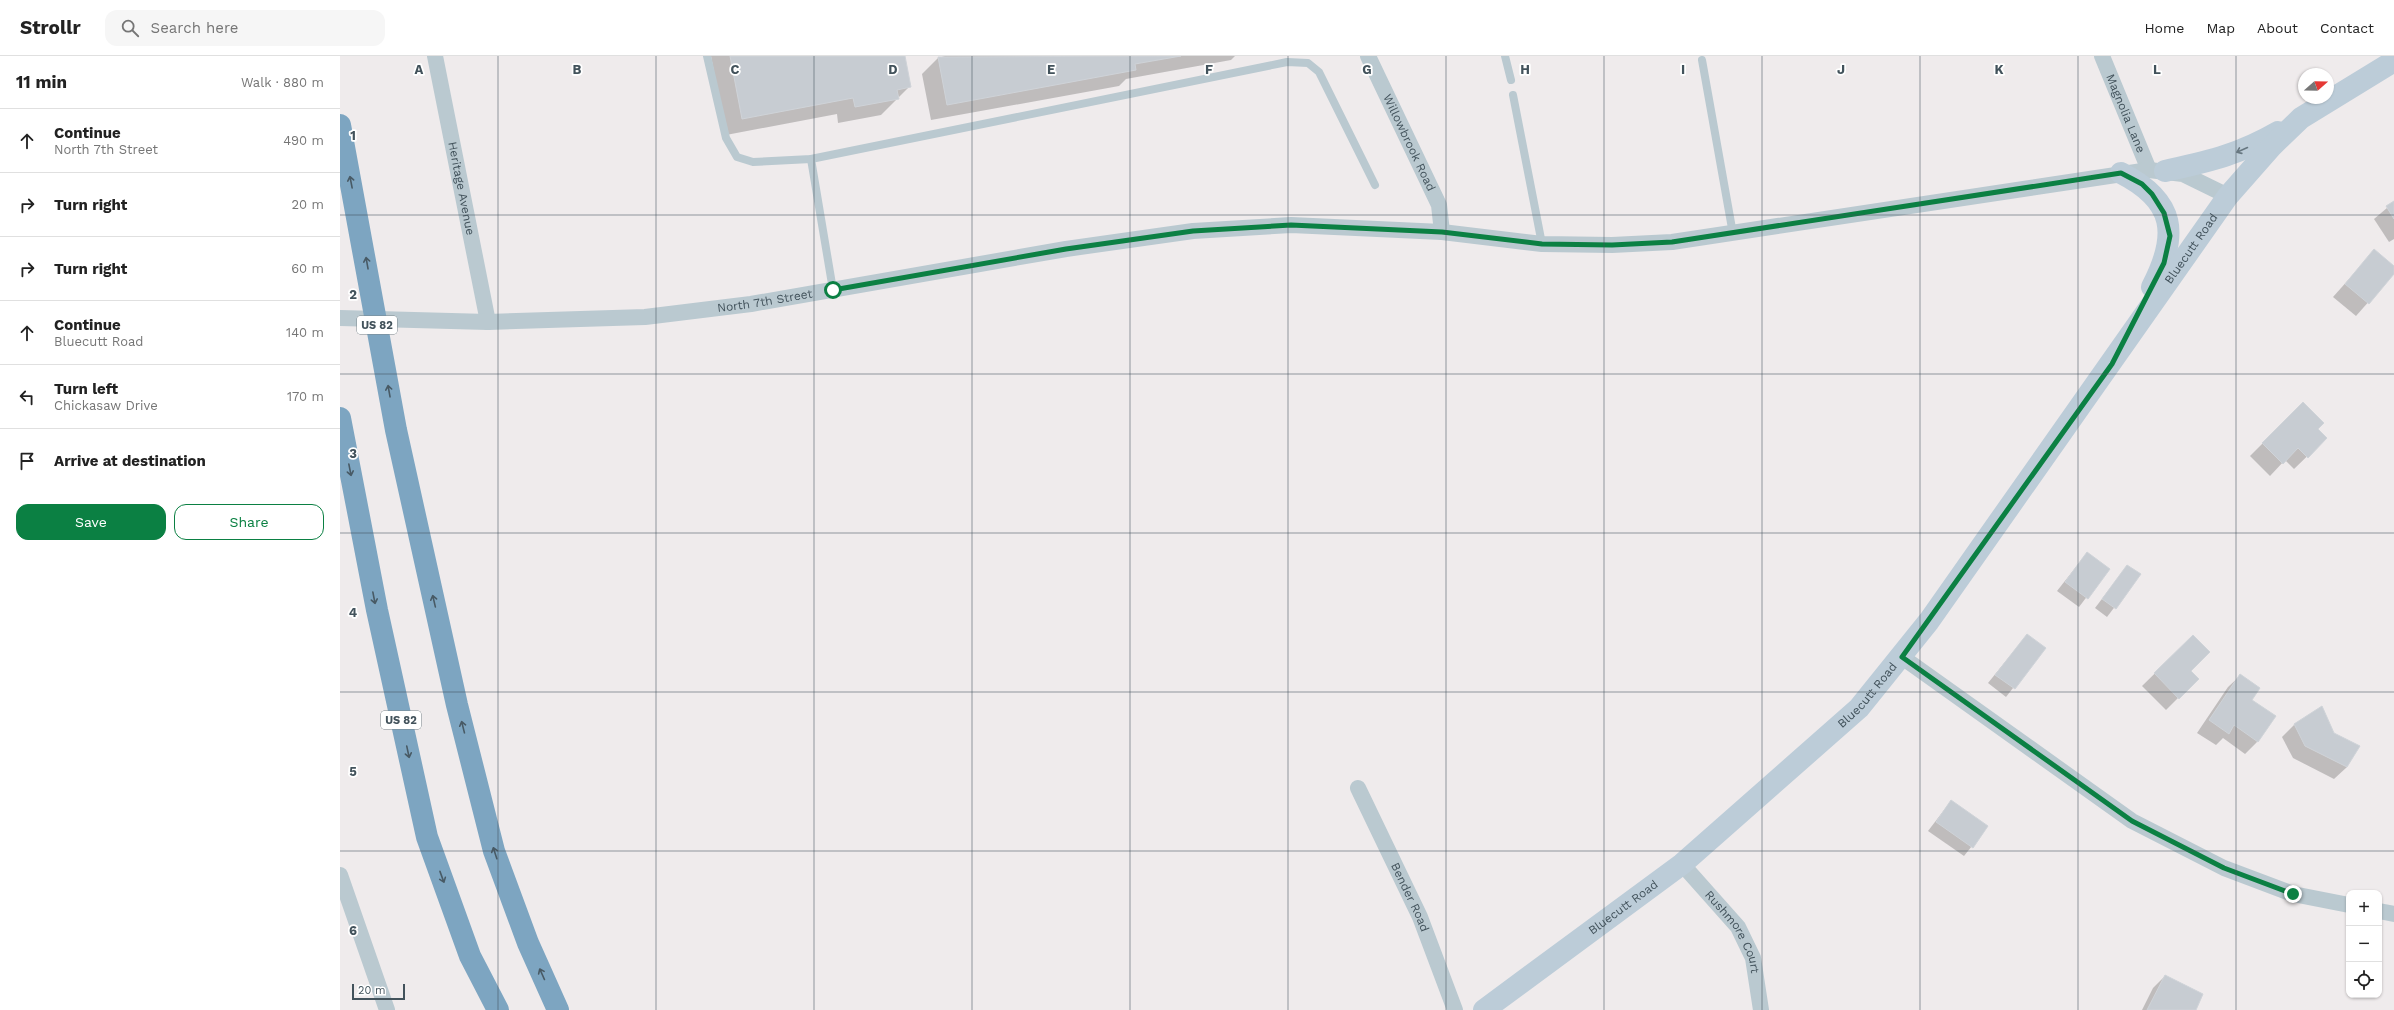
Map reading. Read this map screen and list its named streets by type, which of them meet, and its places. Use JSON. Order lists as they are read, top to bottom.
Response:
{
  "streets": {
    "highway": ["US 82"],
    "street": [
      "Magnolia Lane",
      "Willowbrook Road",
      "Heritage Avenue",
      "Bluecutt Road",
      "North 7th Street",
      "Bender Road",
      "Rushmore Court"
    ]
  },
  "crossings": [
    ["Magnolia Lane", "North 7th Street"],
    ["Willowbrook Road", "North 7th Street"],
    ["Heritage Avenue", "North 7th Street"],
    ["Bluecutt Road", "North 7th Street"],
    ["Bluecutt Road", "Rushmore Court"]
  ],
  "scale_bar": "20 m",
  "north": "right",
  "page": {
    "header": "Strollr",
    "search": "Search here",
    "nav": [
      "Home",
      "Map",
      "About",
      "Contact"
    ],
    "heading": ["11 min", "Walk · 880 m"],
    "list": [
      ["Continue", "North 7th Street", "490 m"],
      ["Turn right", "20 m"],
      ["Turn right", "60 m"],
      ["Continue", "Bluecutt Road", "140 m"],
      ["Turn left", "Chickasaw Drive", "170 m"],
      "Arrive at destination"
    ],
    "buttons": ["Save", "Share"],
    "map_buttons": ["+", "−"],
    "scale": "20 m"
  },
  "grid": {
    "columns": [
      "A",
      "B",
      "C",
      "D",
      "E",
      "F",
      "G",
      "H",
      "I",
      "J",
      "K",
      "L"
    ],
    "rows": [
      "1",
      "2",
      "3",
      "4",
      "5",
      "6"
    ]
  }
}
